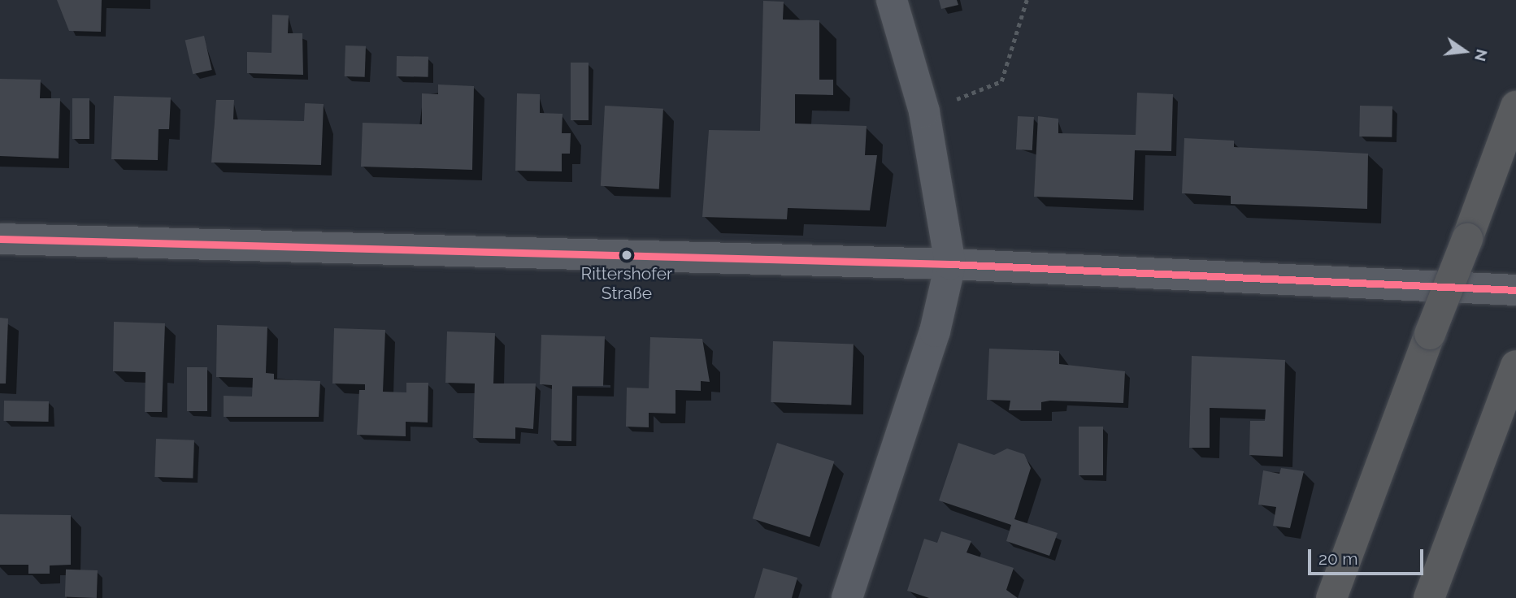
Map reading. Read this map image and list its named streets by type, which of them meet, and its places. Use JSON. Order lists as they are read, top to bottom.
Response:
{
  "places": ["Rittershofer Straße"],
  "scale_bar": "20 m",
  "north": "right"
}
